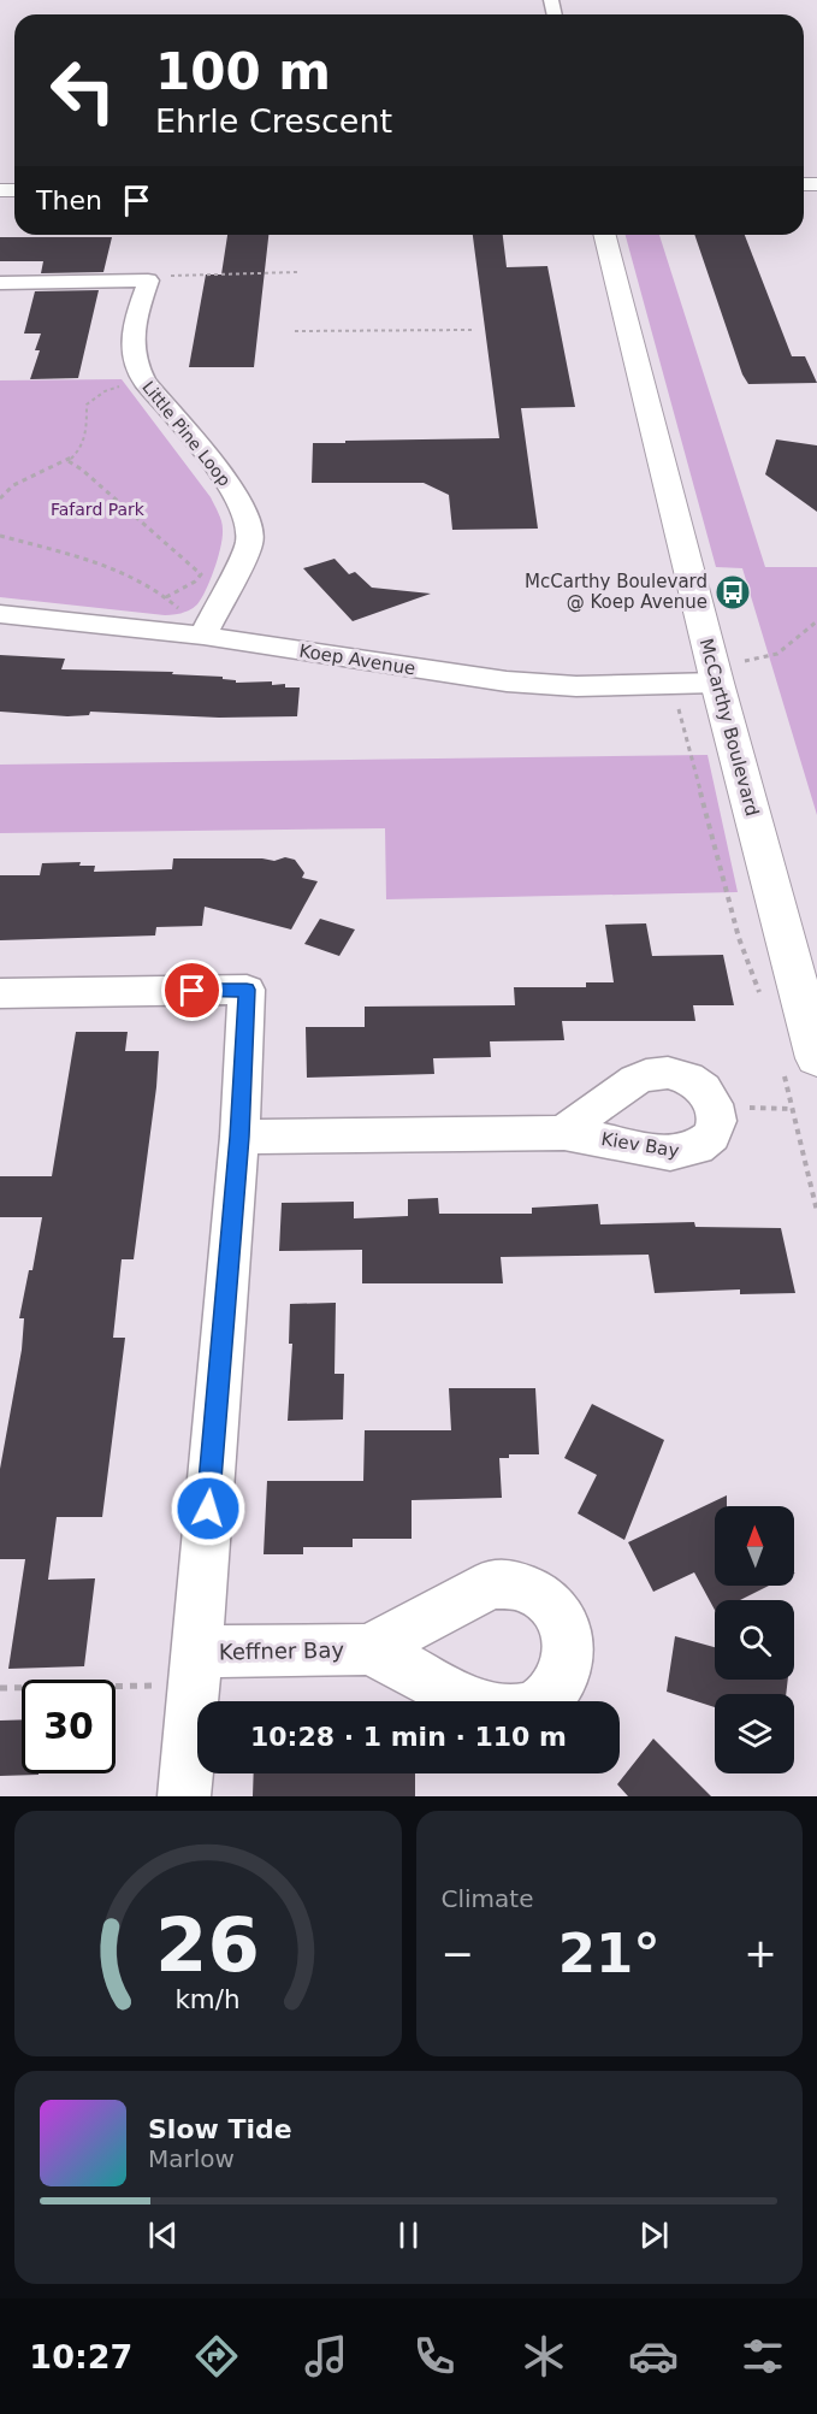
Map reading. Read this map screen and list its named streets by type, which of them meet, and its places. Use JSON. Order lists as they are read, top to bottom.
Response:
{
  "streets": {
    "main road": ["McCarthy Boulevard"],
    "street": [
      "Little Pine Loop",
      "Koep Avenue",
      "Kiev Bay",
      "Keffner Bay"
    ]
  },
  "crossings": [
    ["Little Pine Loop", "Koep Avenue"],
    ["Koep Avenue", "McCarthy Boulevard"]
  ],
  "parks": ["Fafard Park"],
  "places": {
    "bus stop": ["McCarthy Boulevard @ Koep Avenue"]
  },
  "north": "top",
  "page": {
    "turn": ["100 m", "Ehrle Crescent"],
    "then": "Then",
    "limit": "30",
    "trip": "10:28 · 1 min · 110 m",
    "tile": "Climate",
    "heat": ["−", "21°", "+"],
    "song": ["Slow Tide", "Marlow"],
    "tabs": "10:27",
    "gauge": ["26", "km/h"]
  }
}
